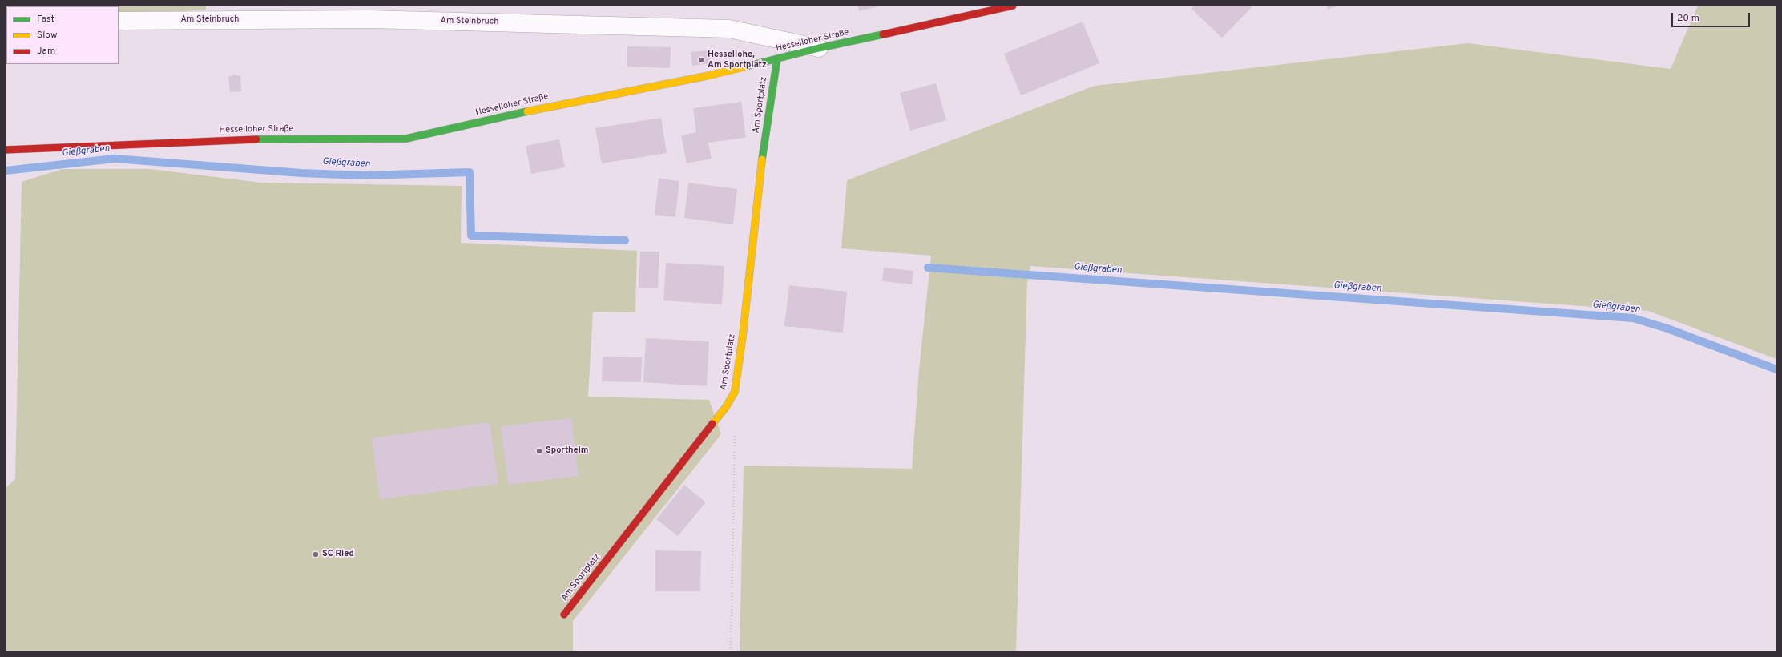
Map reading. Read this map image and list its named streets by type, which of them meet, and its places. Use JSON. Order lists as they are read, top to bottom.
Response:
{
  "streets": {
    "street": ["Am Steinbruch", "Hesselloher Straße", "Am Sportplatz"]
  },
  "crossings": [
    ["Am Steinbruch", "Hesselloher Straße"],
    ["Hesselloher Straße", "Am Sportplatz"]
  ],
  "water": ["Gießgraben"],
  "places": ["Hessellohe, Am Sportplatz", "Sportheim", "SC Ried"],
  "legend": ["Fast", "Slow", "Jam"],
  "scale_bar": "20 m"
}
